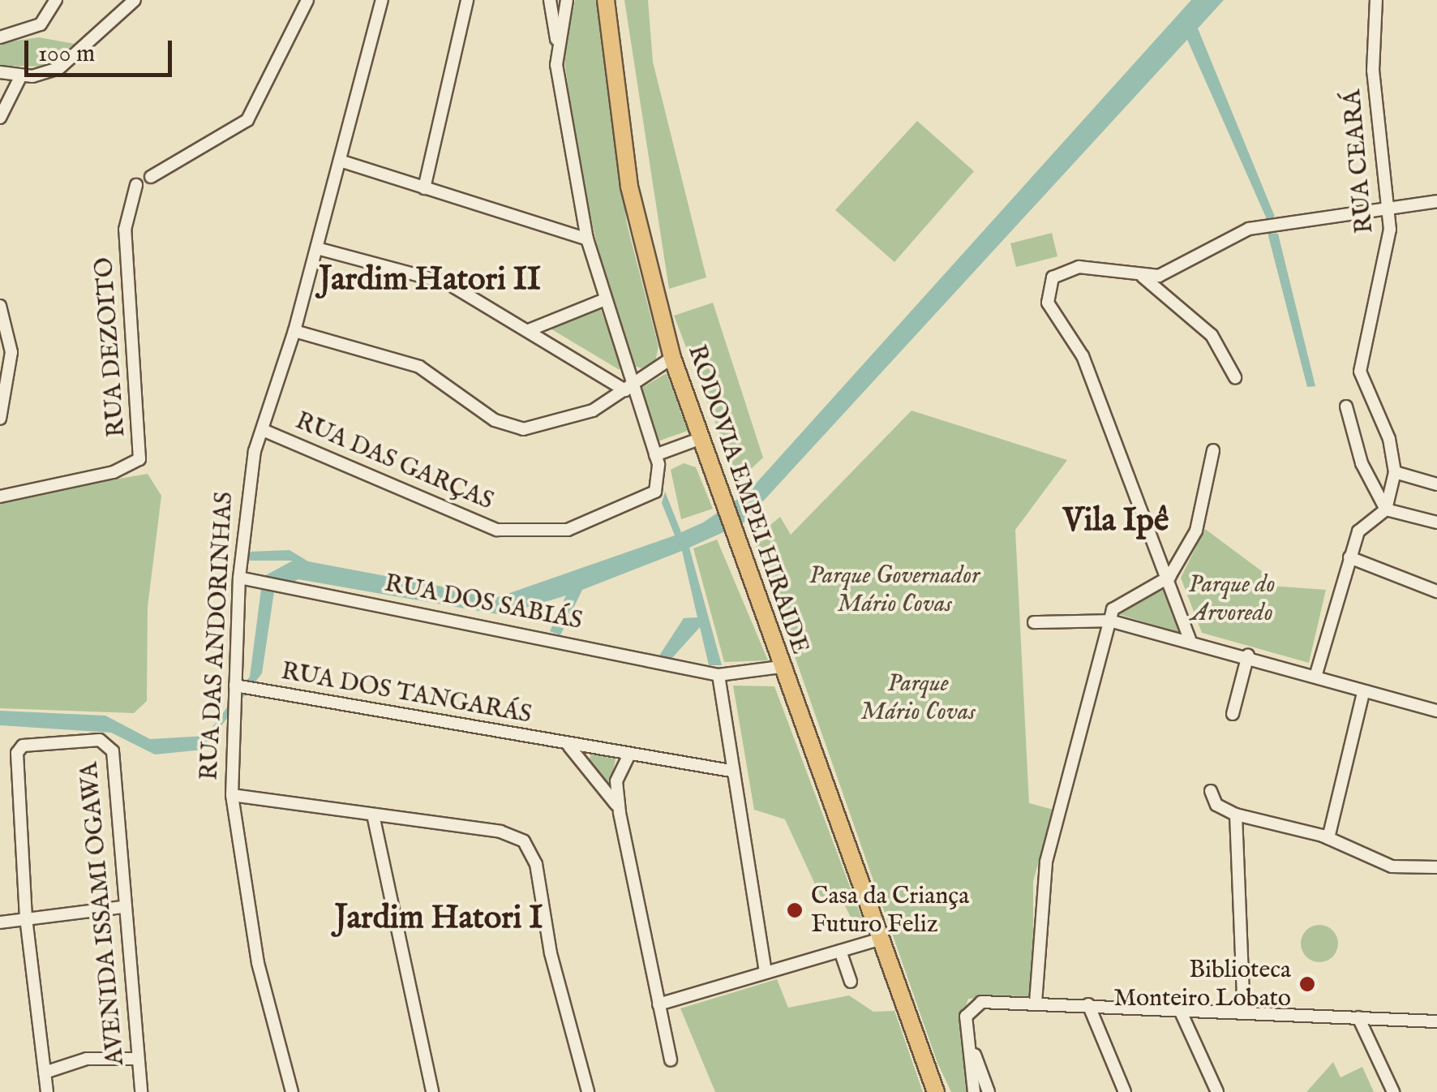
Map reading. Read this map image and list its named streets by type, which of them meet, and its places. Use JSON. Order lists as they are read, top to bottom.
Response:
{
  "streets": {
    "main road": ["RODOVIA EMPEI HIRAIDE"],
    "street": [
      "RUA CEARÁ",
      "RUA DEZOITO",
      "RUA DAS GARÇAS",
      "RUA DOS SABIÁS",
      "RUA DAS ANDORINHAS",
      "RUA DOS TANGARÁS",
      "AVENIDA ISSAMI OGAWA"
    ]
  },
  "crossings": [
    ["RUA DAS GARÇAS", "RUA DAS ANDORINHAS"],
    ["RODOVIA EMPEI HIRAIDE", "RUA DOS SABIÁS"],
    ["RUA DOS SABIÁS", "RUA DAS ANDORINHAS"],
    ["RUA DAS ANDORINHAS", "RUA DOS TANGARÁS"]
  ],
  "districts": ["Jardim Hatori II", "Vila Ipê", "Jardim Hatori I"],
  "parks": ["Parque Governador Mário Covas", "Parque do Arvoredo", "Parque Mário Covas"],
  "places": ["Casa da Criança Futuro Feliz", "Biblioteca Monteiro Lobato"],
  "scale_bar": "100 m"
}
